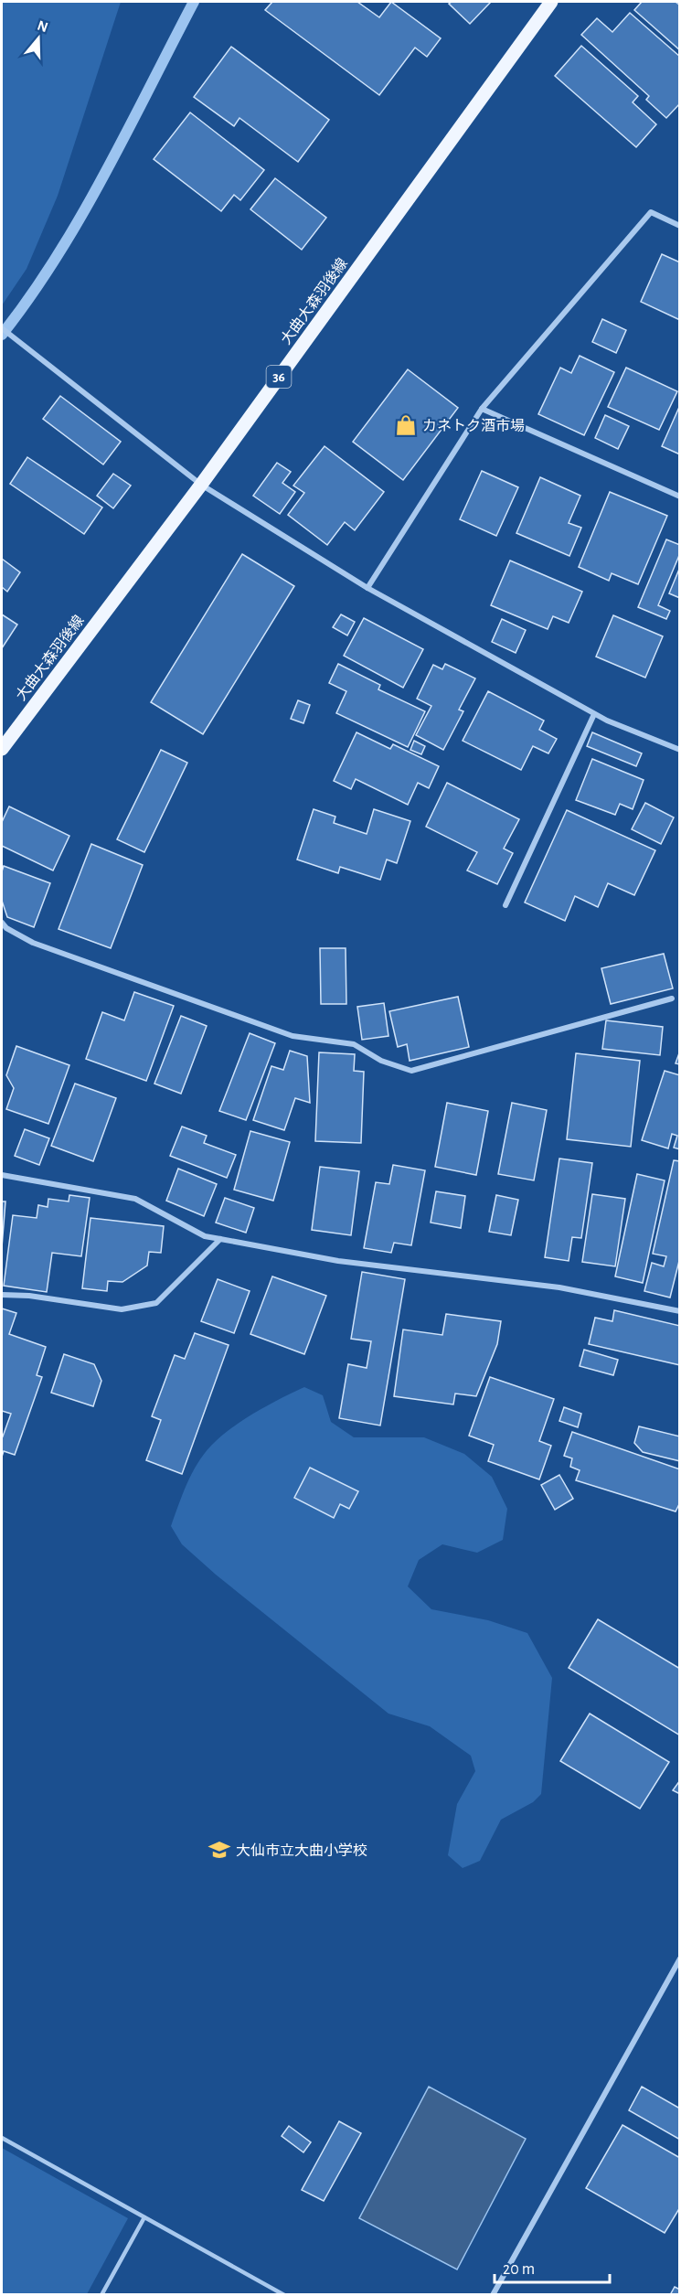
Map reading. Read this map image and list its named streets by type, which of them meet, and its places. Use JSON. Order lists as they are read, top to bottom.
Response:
{
  "streets": {
    "main road": ["大曲大森羽後線", "36"]
  },
  "places": {
    "shop": ["カネトク酒市場"],
    "school or university": ["大仙市立大曲小学校"]
  },
  "scale_bar": "20 m",
  "north": "top"
}
